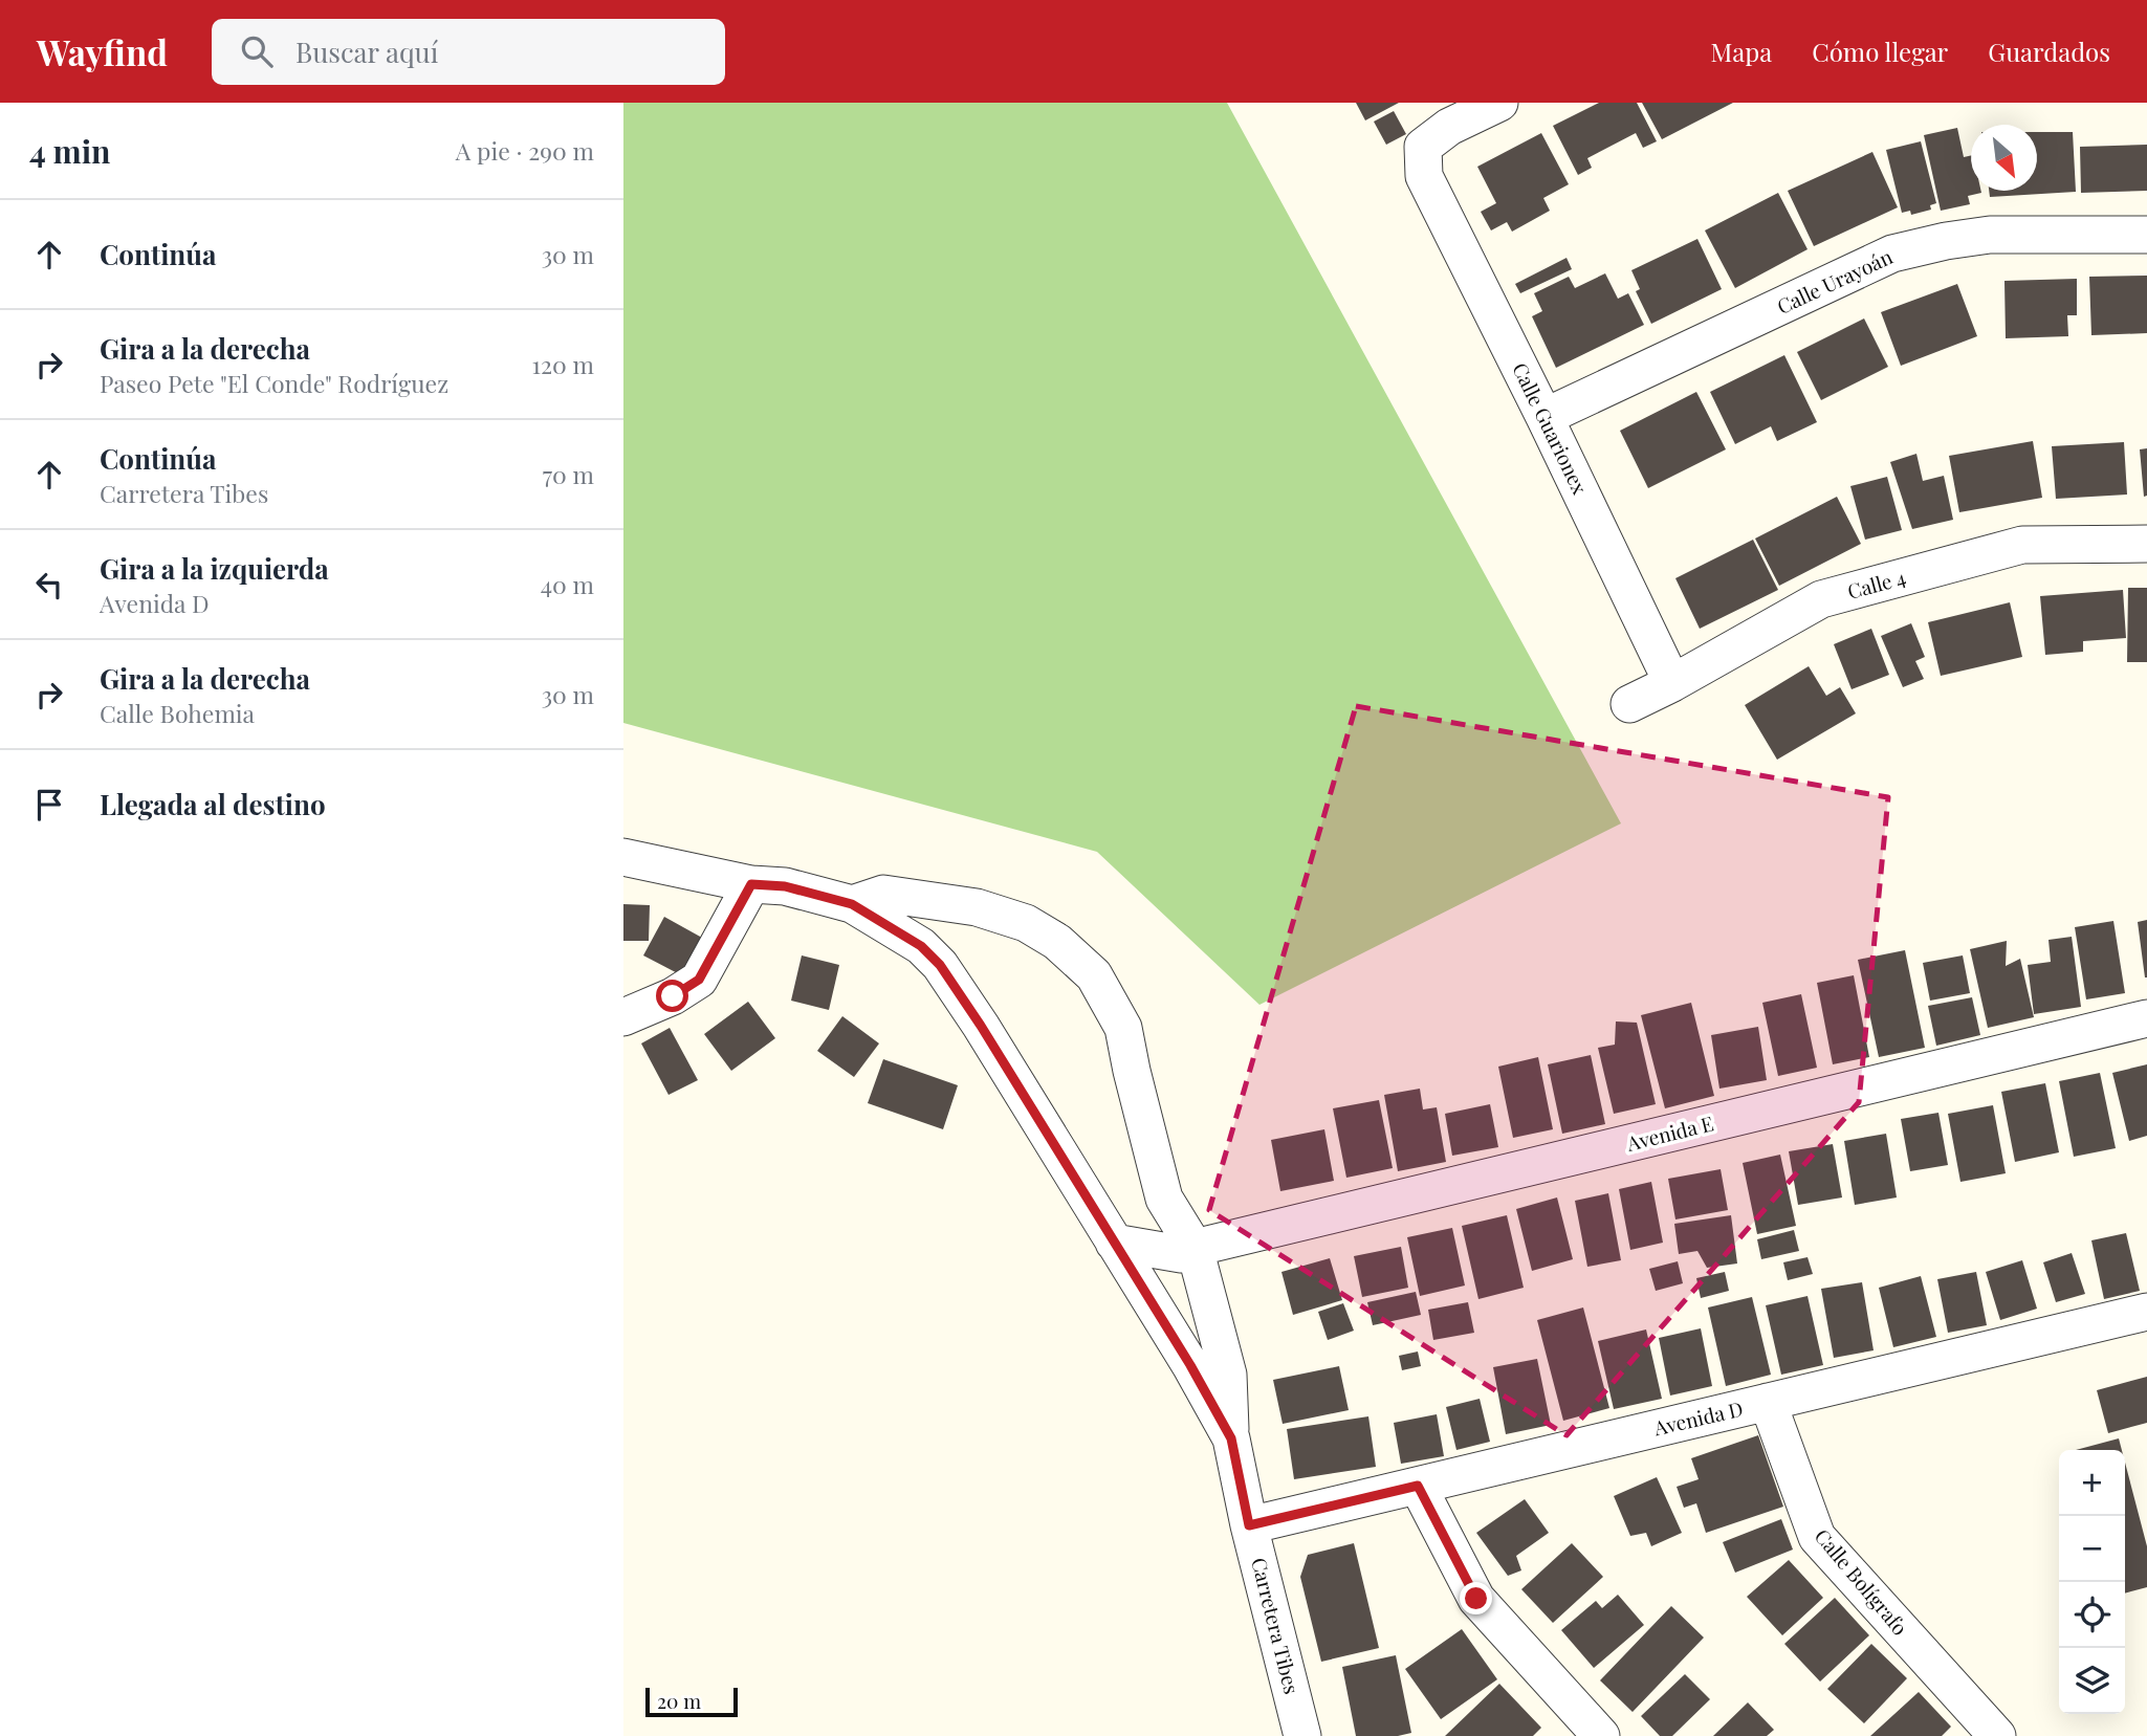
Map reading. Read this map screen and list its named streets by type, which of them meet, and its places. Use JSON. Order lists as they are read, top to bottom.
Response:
{
  "streets": {
    "street": [
      "Calle Urayoán",
      "Calle Guarionex",
      "Calle 4",
      "Avenida E",
      "Avenida D",
      "Calle Bolígrafo",
      "Carretera Tibes"
    ]
  },
  "crossings": [
    ["Calle Urayoán", "Calle Guarionex"],
    ["Calle Guarionex", "Calle 4"],
    ["Avenida E", "Carretera Tibes"],
    ["Avenida D", "Calle Bolígrafo"],
    ["Avenida D", "Carretera Tibes"]
  ],
  "scale_bar": "20 m",
  "north": "bottom right",
  "page": {
    "header": "Wayfind",
    "search": "Buscar aquí",
    "nav": ["Mapa", "Cómo llegar", "Guardados"],
    "heading": ["4 min", "A pie · 290 m"],
    "list": [
      ["Continúa", "30 m"],
      ["Gira a la derecha", "Paseo Pete \"El Conde\" Rodríguez", "120 m"],
      ["Continúa", "Carretera Tibes", "70 m"],
      ["Gira a la izquierda", "Avenida D", "40 m"],
      ["Gira a la derecha", "Calle Bohemia", "30 m"],
      "Llegada al destino"
    ],
    "map_buttons": ["+", "−"],
    "scale": "20 m"
  }
}
